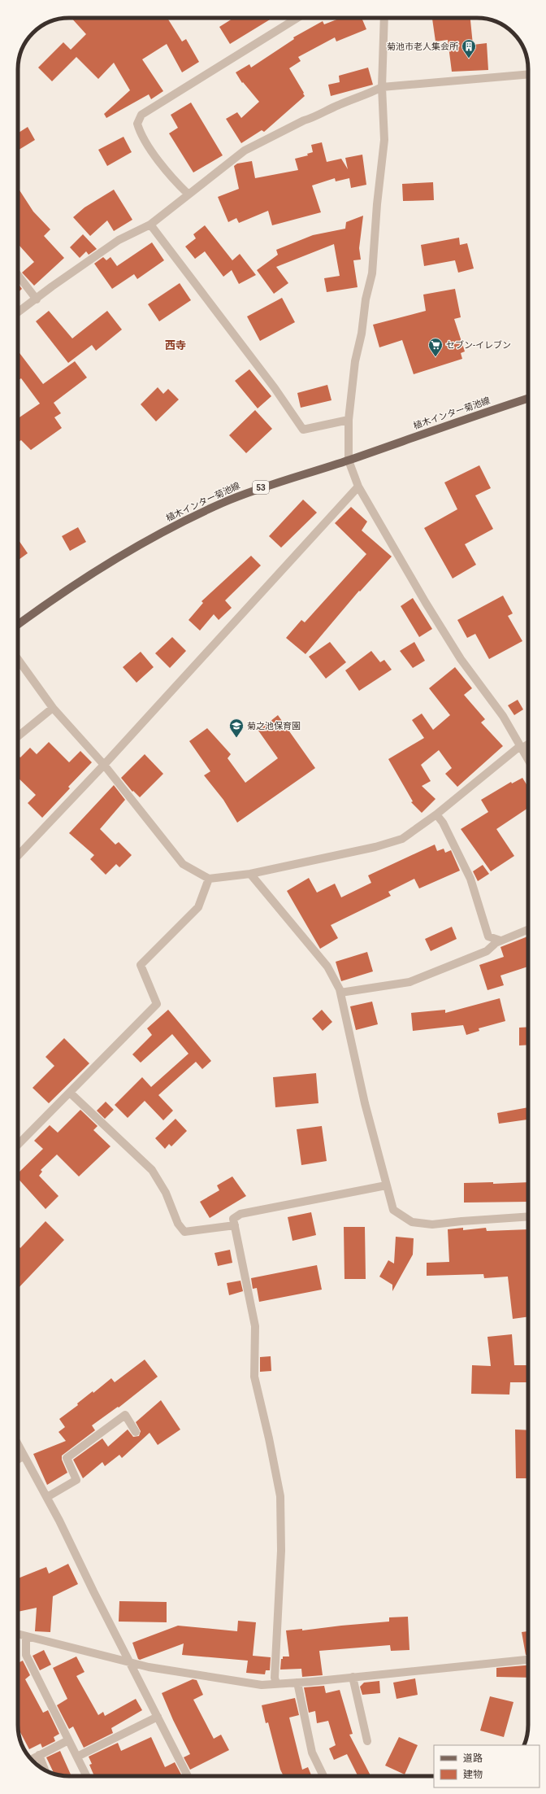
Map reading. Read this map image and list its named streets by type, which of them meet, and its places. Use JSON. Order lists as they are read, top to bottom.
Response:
{
  "streets": {
    "main road": ["植木インター菊池線", "53"]
  },
  "districts": ["西寺"],
  "places": {
    "building": ["菊池市老人集会所"],
    "supermarket": ["セブン-イレブン"],
    "school or university": ["菊之池保育園"]
  },
  "legend": ["道路", "建物"]
}
